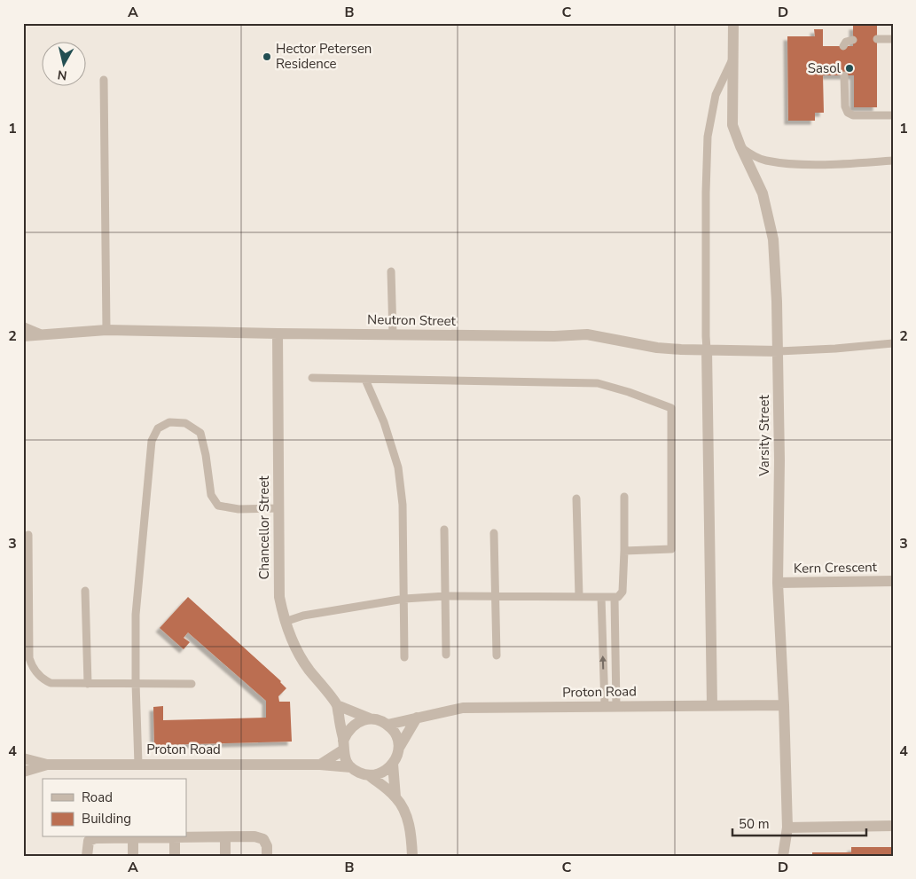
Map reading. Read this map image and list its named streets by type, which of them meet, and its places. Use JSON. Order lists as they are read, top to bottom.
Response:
{
  "streets": {
    "street": [
      "Neutron Street",
      "Varsity Street",
      "Chancellor Street",
      "Kern Crescent",
      "Proton Road"
    ]
  },
  "crossings": [
    ["Neutron Street", "Varsity Street"],
    ["Neutron Street", "Chancellor Street"],
    ["Varsity Street", "Kern Crescent"],
    ["Varsity Street", "Proton Road"],
    ["Chancellor Street", "Proton Road"]
  ],
  "places": ["Hector Petersen Residence", "Sasol"],
  "legend": ["Road", "Building"],
  "scale_bar": "50 m",
  "north": "bottom",
  "grid": {
    "columns": [
      "A",
      "B",
      "C",
      "D"
    ],
    "rows": [
      "1",
      "2",
      "3",
      "4"
    ]
  }
}
